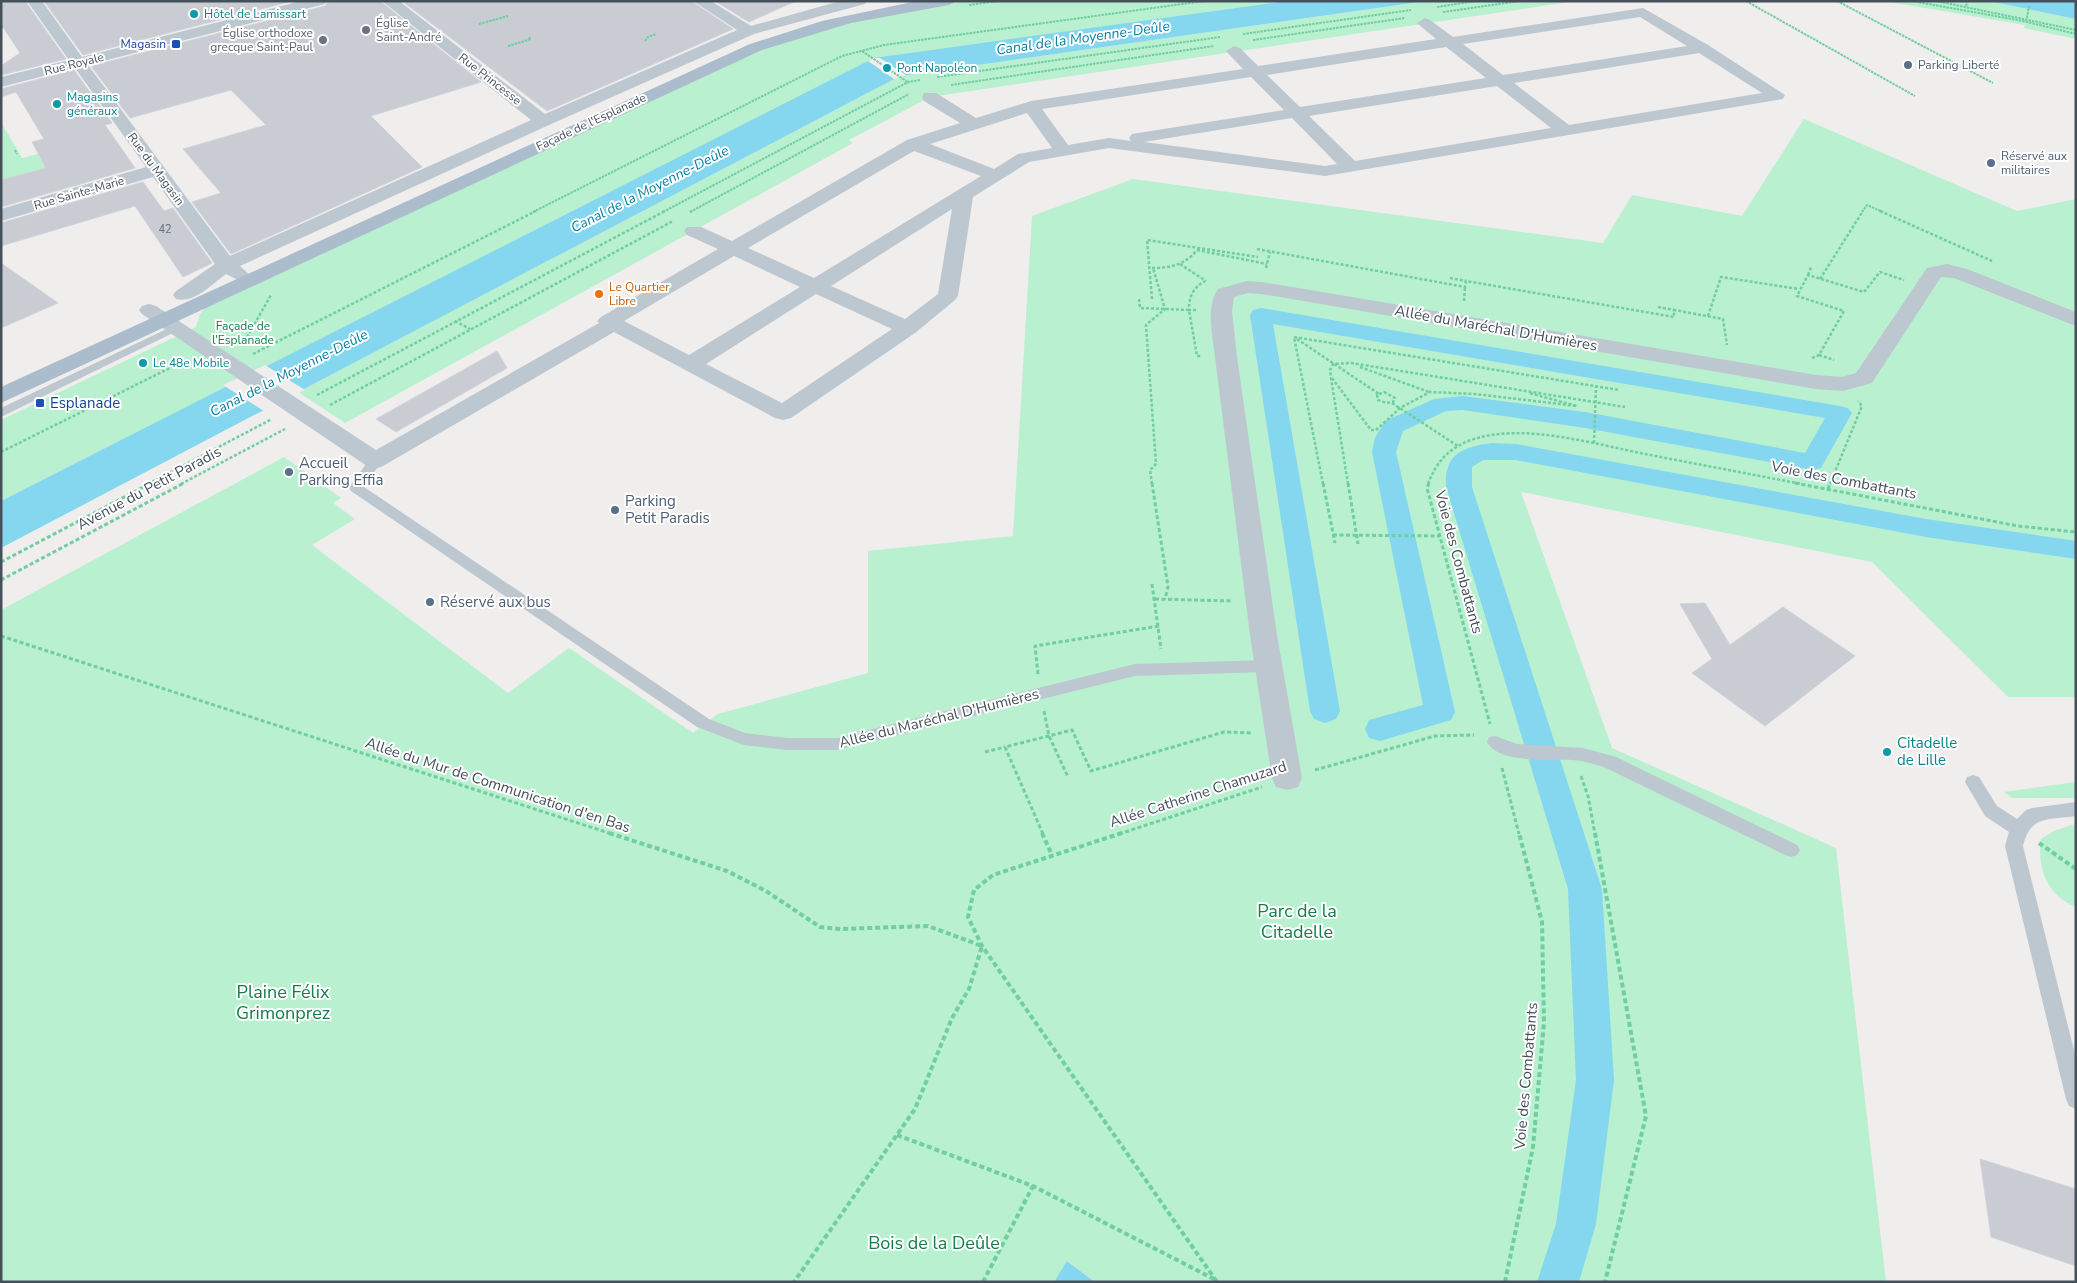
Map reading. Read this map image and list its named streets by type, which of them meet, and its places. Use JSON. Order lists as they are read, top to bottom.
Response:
{
  "streets": {
    "main road": ["Façade de l'Esplanade"],
    "street": [
      "Rue Royale",
      "Rue Princesse",
      "Rue du Magasin",
      "Rue Sainte-Marie",
      "Allée du Maréchal D'Humières"
    ],
    "path": [
      "Voie des Combattants",
      "Avenue du Petit Paradis",
      "Allée du Mur de Communication d'en Bas",
      "Allée Catherine Chamuzard"
    ]
  },
  "crossings": [
    ["Rue Royale", "Rue du Magasin"],
    ["Rue Princesse", "Façade de l'Esplanade"],
    ["Façade de l'Esplanade", "Rue du Magasin"],
    ["Rue du Magasin", "Rue Sainte-Marie"],
    ["Allée du Maréchal D'Humières", "Allée Catherine Chamuzard"],
    ["Voie des Combattants", "Allée Catherine Chamuzard"],
    ["Allée du Mur de Communication d'en Bas", "Allée Catherine Chamuzard"]
  ],
  "water": ["Canal de la Moyenne-Deûle"],
  "parks": [
    "Façade de l'Esplanade",
    "Parc de la Citadelle",
    "Plaine Félix Grimonprez",
    "Bois de la Deûle"
  ],
  "places": {
    "other": [
      "Hôtel de Lamissart",
      "Église Saint-André",
      "Église orthodoxe grecque Saint-Paul",
      "Parking Liberté",
      "Pont Napoléon",
      "Magasins généraux",
      "Réservé aux militaires",
      "Le Quartier Libre",
      "Le 48e Mobile",
      "Accueil Parking Effia",
      "Parking Petit Paradis",
      "Réservé aux bus",
      "Citadelle de Lille"
    ],
    "transit": ["Magasin", "Esplanade"]
  },
  "house_numbers": ["42"]
}
